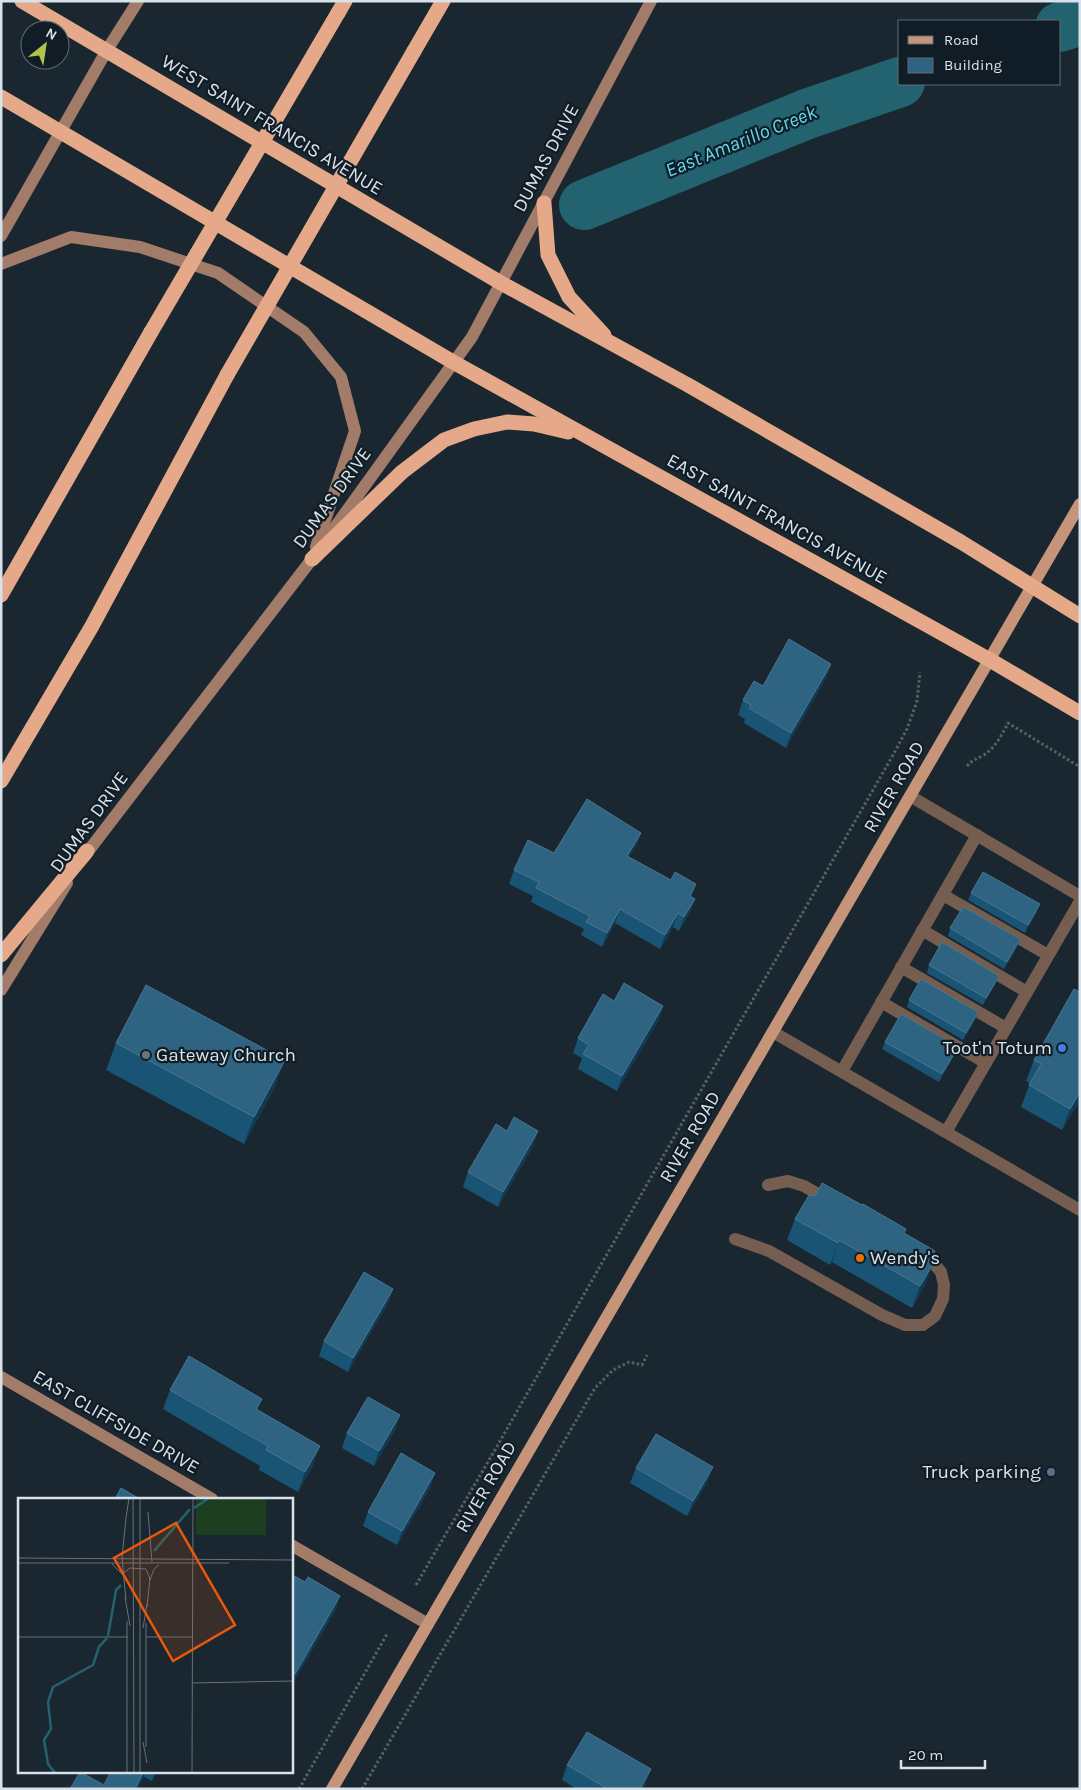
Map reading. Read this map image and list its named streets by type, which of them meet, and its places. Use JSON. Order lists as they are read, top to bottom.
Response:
{
  "streets": {
    "highway": ["WEST SAINT FRANCIS AVENUE", "EAST SAINT FRANCIS AVENUE"],
    "main road": ["DUMAS DRIVE", "RIVER ROAD", "EAST CLIFFSIDE DRIVE"]
  },
  "crossings": [
    ["WEST SAINT FRANCIS AVENUE", "DUMAS DRIVE"],
    ["DUMAS DRIVE", "EAST SAINT FRANCIS AVENUE"],
    ["EAST SAINT FRANCIS AVENUE", "RIVER ROAD"]
  ],
  "water": ["East Amarillo Creek"],
  "places": [
    "Toot'n Totum",
    "Gateway Church",
    "Wendy's",
    "Truck parking"
  ],
  "legend": ["Road", "Building"],
  "scale_bar": "20 m",
  "north": "top right"
}
